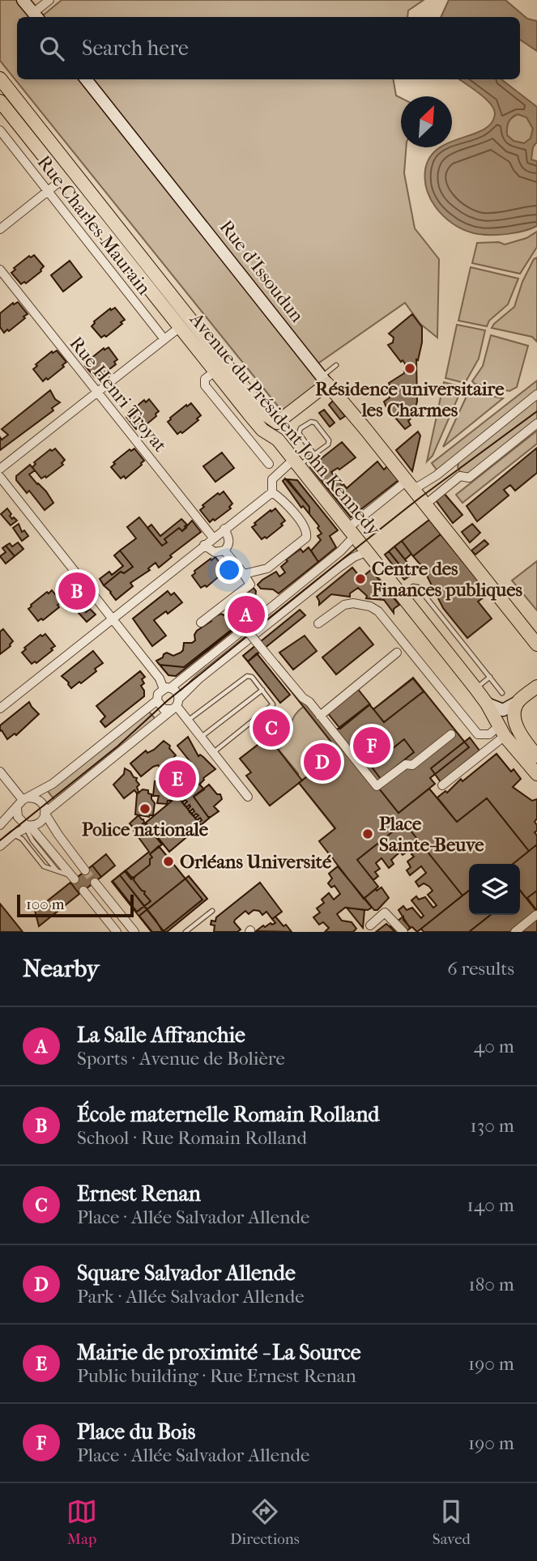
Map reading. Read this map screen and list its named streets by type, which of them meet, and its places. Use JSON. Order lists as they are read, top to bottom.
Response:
{
  "streets": {
    "main road": ["Rue d'Issoudun", "Avenue du Président John Kennedy"],
    "street": ["Rue Charles Maurain", "Rue Henri Troyat"]
  },
  "places": [
    "Résidence universitaire les Charmes",
    "Centre des Finances publiques",
    "Police nationale",
    "Place Sainte-Beuve",
    "Orléans Université"
  ],
  "scale_bar": "100 m",
  "north": "top right",
  "page": {
    "search": "Search here",
    "pins": [
      "B",
      "A",
      "C",
      "F",
      "D",
      "E"
    ],
    "scale": "100 m",
    "heading": ["Nearby", "6 results"],
    "list": [
      {
        "mark": "A",
        "name": "La Salle Affranchie",
        "note": "Sports · Avenue de Bolière",
        "value": "40 m"
      },
      {
        "mark": "B",
        "name": "École maternelle Romain Rolland",
        "note": "School · Rue Romain Rolland",
        "value": "130 m"
      },
      {
        "mark": "C",
        "name": "Ernest Renan",
        "note": "Place · Allée Salvador Allende",
        "value": "140 m"
      },
      {
        "mark": "D",
        "name": "Square Salvador Allende",
        "note": "Park · Allée Salvador Allende",
        "value": "180 m"
      },
      {
        "mark": "E",
        "name": "Mairie de proximité - La Source",
        "note": "Public building · Rue Ernest Renan",
        "value": "190 m"
      },
      {
        "mark": "F",
        "name": "Place du Bois",
        "note": "Place · Allée Salvador Allende",
        "value": "190 m"
      }
    ],
    "nav": ["Map", "Directions", "Saved"]
  }
}
